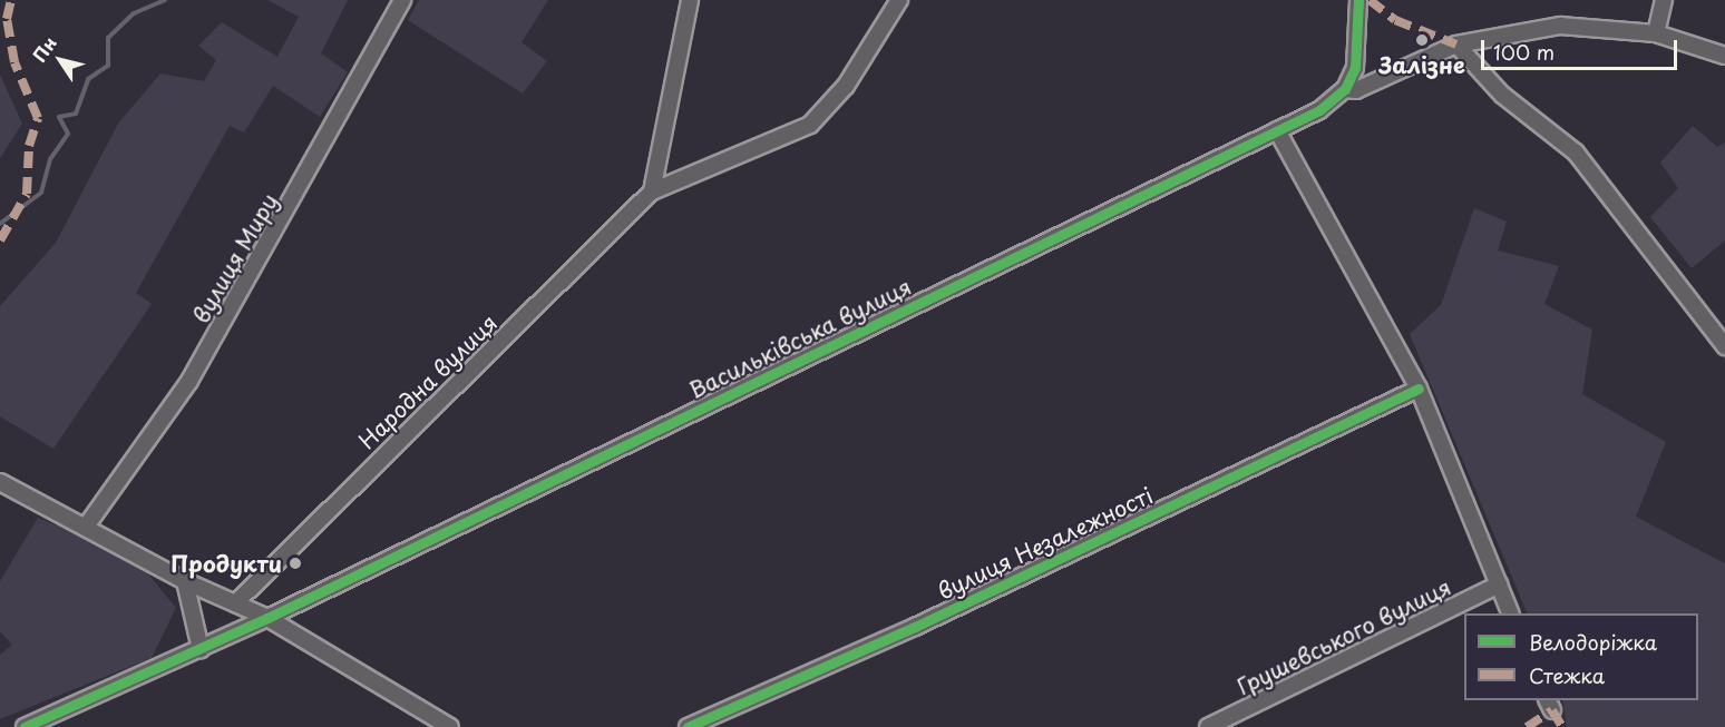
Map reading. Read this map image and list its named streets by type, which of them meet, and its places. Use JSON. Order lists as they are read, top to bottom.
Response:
{
  "streets": {
    "street": [
      "вулиця Миру",
      "Васильківська вулиця",
      "Народна вулиця",
      "вулиця Незалежності",
      "Грушевського вулиця"
    ]
  },
  "places": ["Залізне", "Продукти"],
  "legend": ["Велодоріжка", "Стежка"],
  "scale_bar": "100 m",
  "north": "top left"
}
